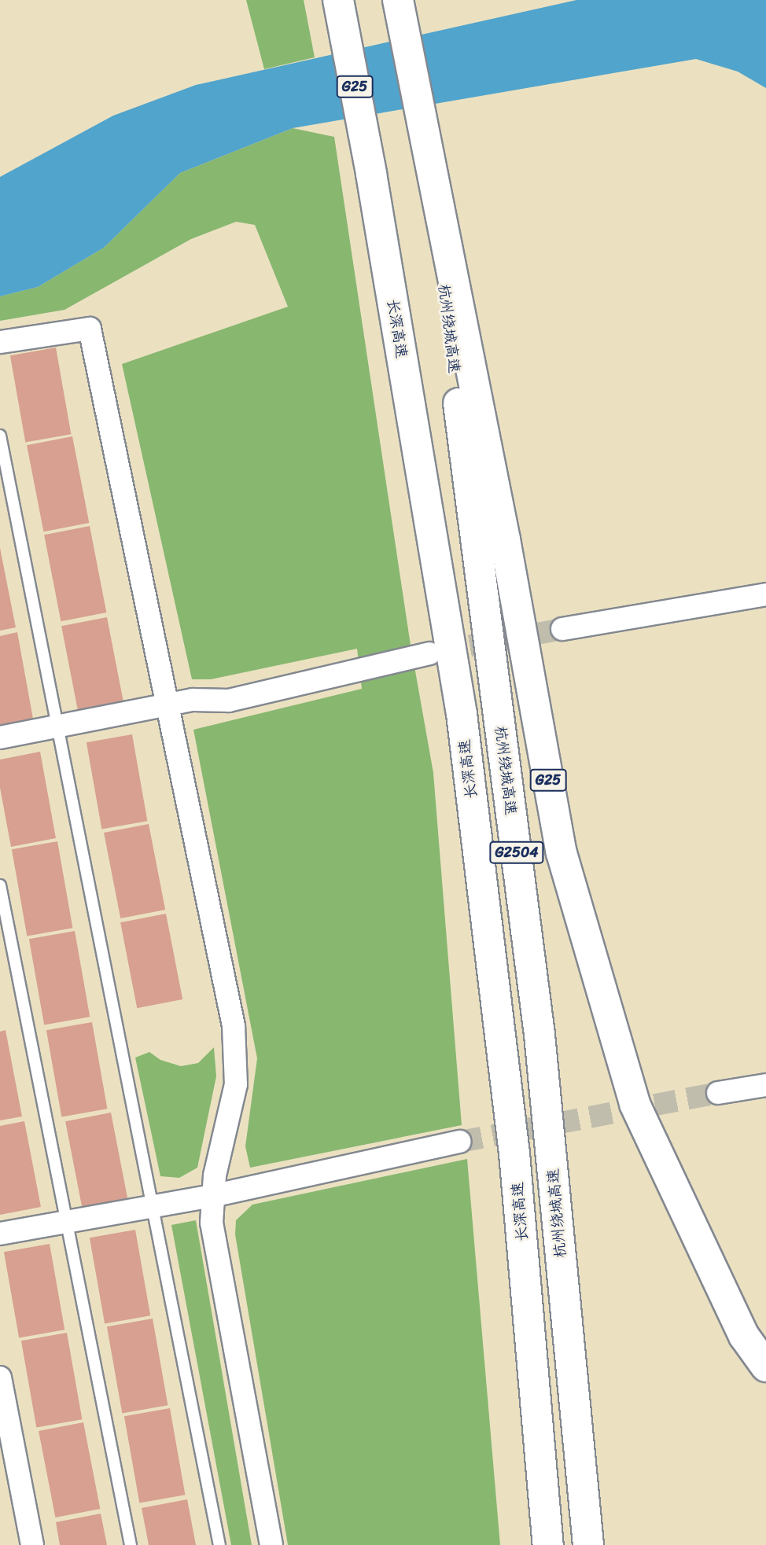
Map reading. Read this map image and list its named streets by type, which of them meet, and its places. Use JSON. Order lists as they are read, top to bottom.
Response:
{
  "streets": {
    "highway": [
      "G25",
      "长深高速",
      "杭州绕城高速",
      "G2504"
    ]
  },
  "crossings": [
    ["G25", "杭州绕城高速"]
  ]
}
